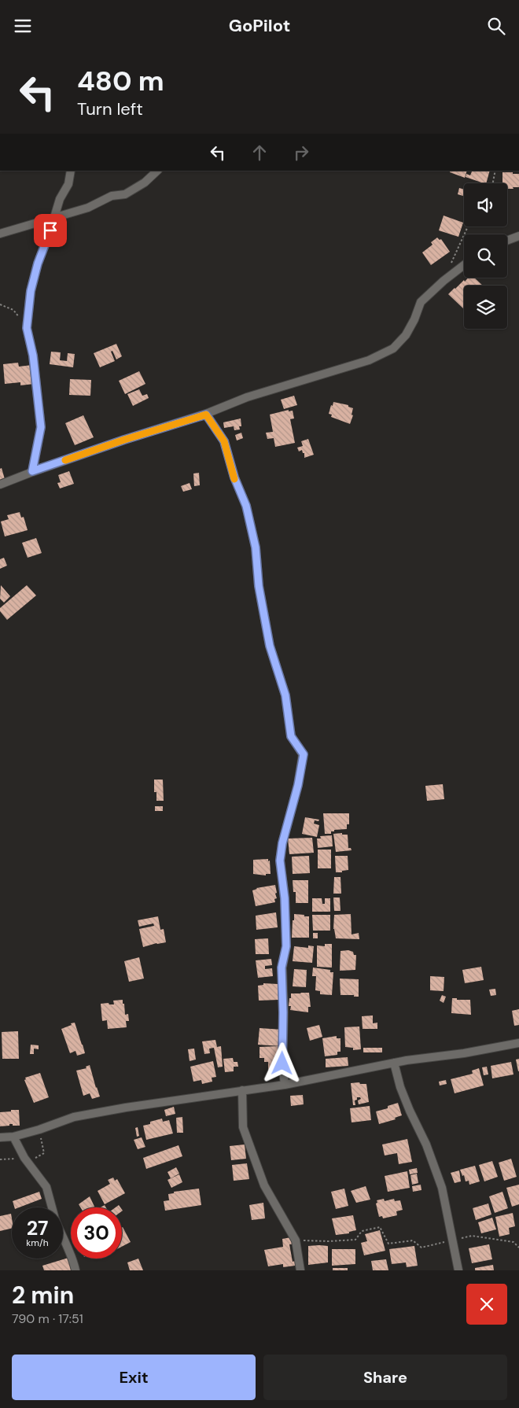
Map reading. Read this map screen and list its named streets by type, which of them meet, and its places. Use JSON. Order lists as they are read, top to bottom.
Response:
{
  "page": {
    "header": "GoPilot",
    "turn": ["480 m", "Turn left"],
    "speed": "27 km/h",
    "limit": "30",
    "heading": ["2 min", "790 m · 17:51"],
    "buttons": ["Exit", "Share"]
  }
}
